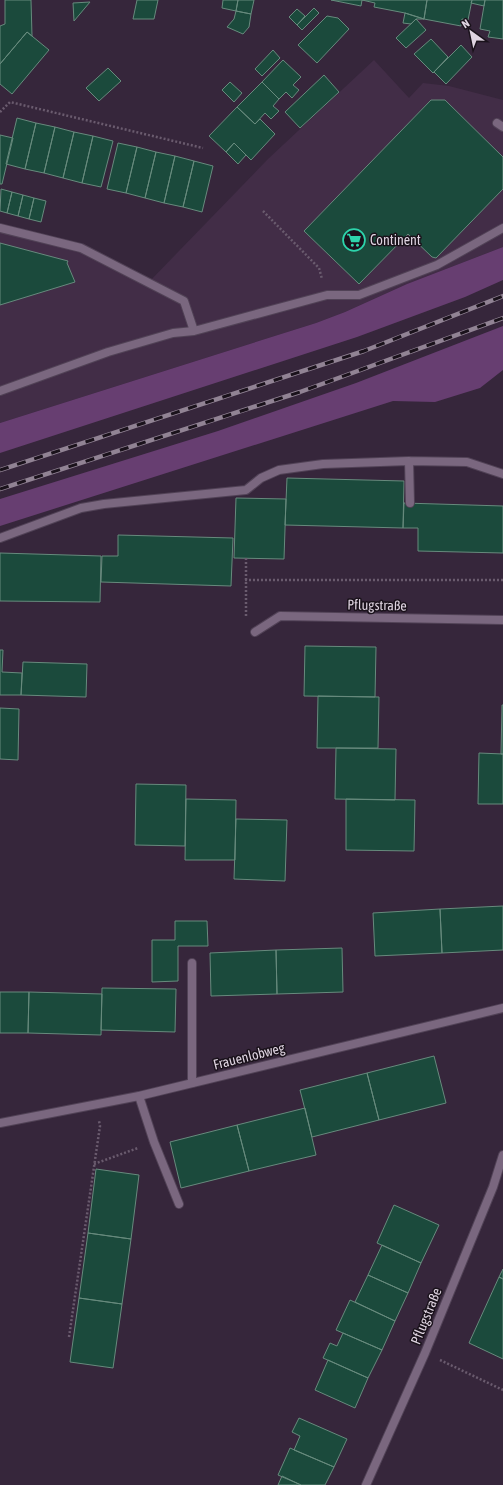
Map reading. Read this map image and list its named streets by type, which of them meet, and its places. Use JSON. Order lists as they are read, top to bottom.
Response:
{
  "streets": {
    "street": ["Pflugstraße", "Frauenlobweg"]
  },
  "places": {
    "supermarket": ["Continent"]
  },
  "north": "top left"
}
